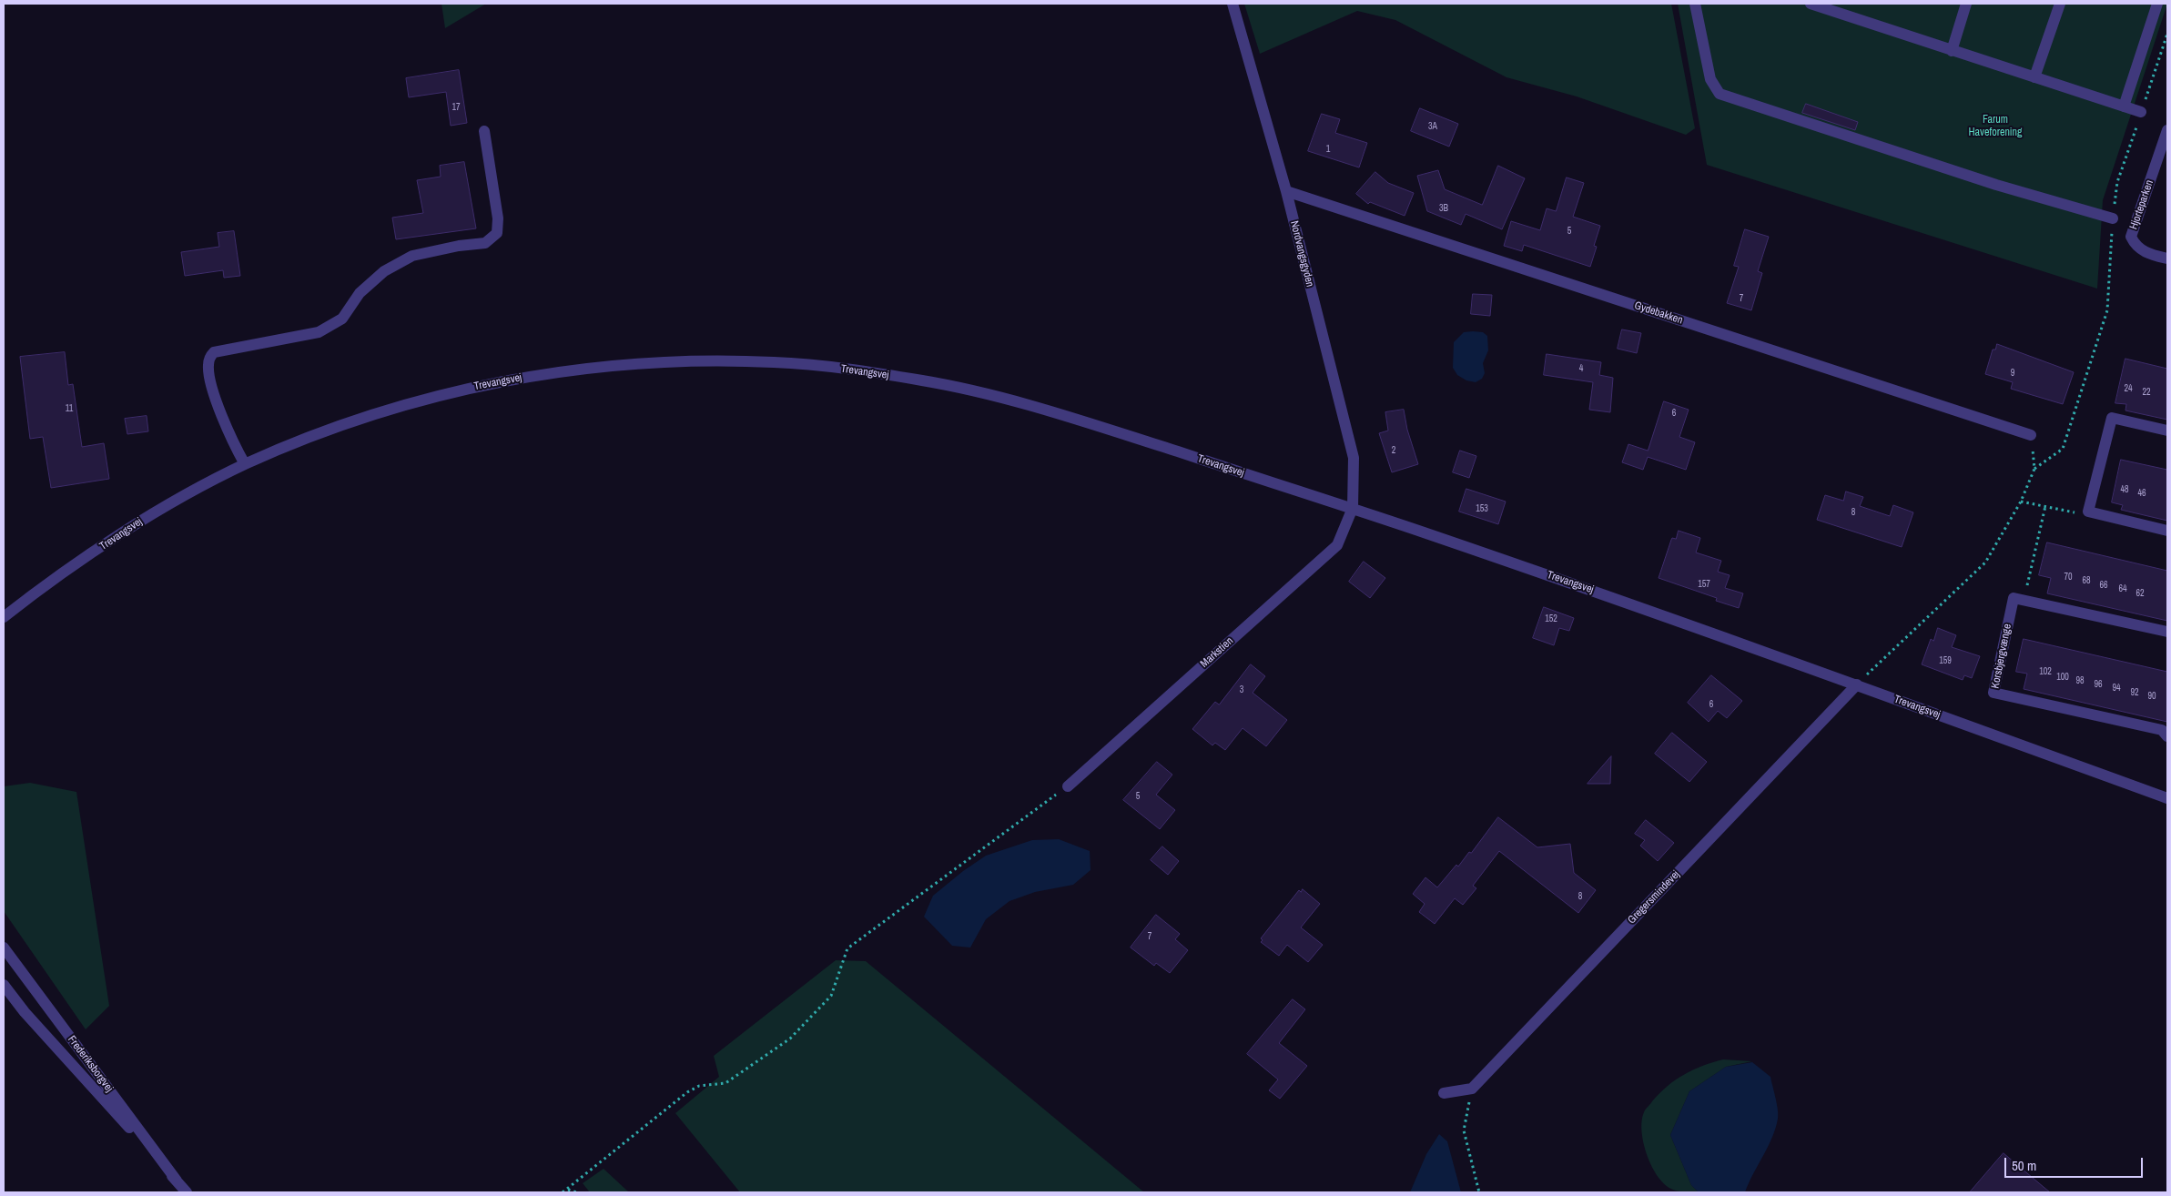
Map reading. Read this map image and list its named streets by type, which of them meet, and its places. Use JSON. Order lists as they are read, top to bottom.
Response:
{
  "streets": {
    "street": [
      "Hjorteparken",
      "Nordvangsgyden",
      "Gydebakken",
      "Trevangsvej",
      "Markstien",
      "Korsbjergvænge",
      "Gregersmindevej",
      "Frederiksborgvej"
    ]
  },
  "crossings": [
    ["Nordvangsgyden", "Gydebakken"],
    ["Nordvangsgyden", "Trevangsvej"],
    ["Nordvangsgyden", "Markstien"],
    ["Trevangsvej", "Markstien"],
    ["Trevangsvej", "Gregersmindevej"]
  ],
  "parks": ["Farum Haveforening"],
  "house_numbers": [
    "17",
    "3A",
    "1",
    "3B",
    "5",
    "7",
    "4",
    "9",
    "24",
    "22",
    "11",
    "6",
    "2",
    "48",
    "46",
    "153",
    "8",
    "70",
    "68",
    "157",
    "66",
    "64",
    "62",
    "152",
    "159",
    "102",
    "100",
    "98",
    "96",
    "94",
    "3",
    "92",
    "90",
    "6",
    "5",
    "8",
    "7"
  ],
  "scale_bar": "50 m"
}
